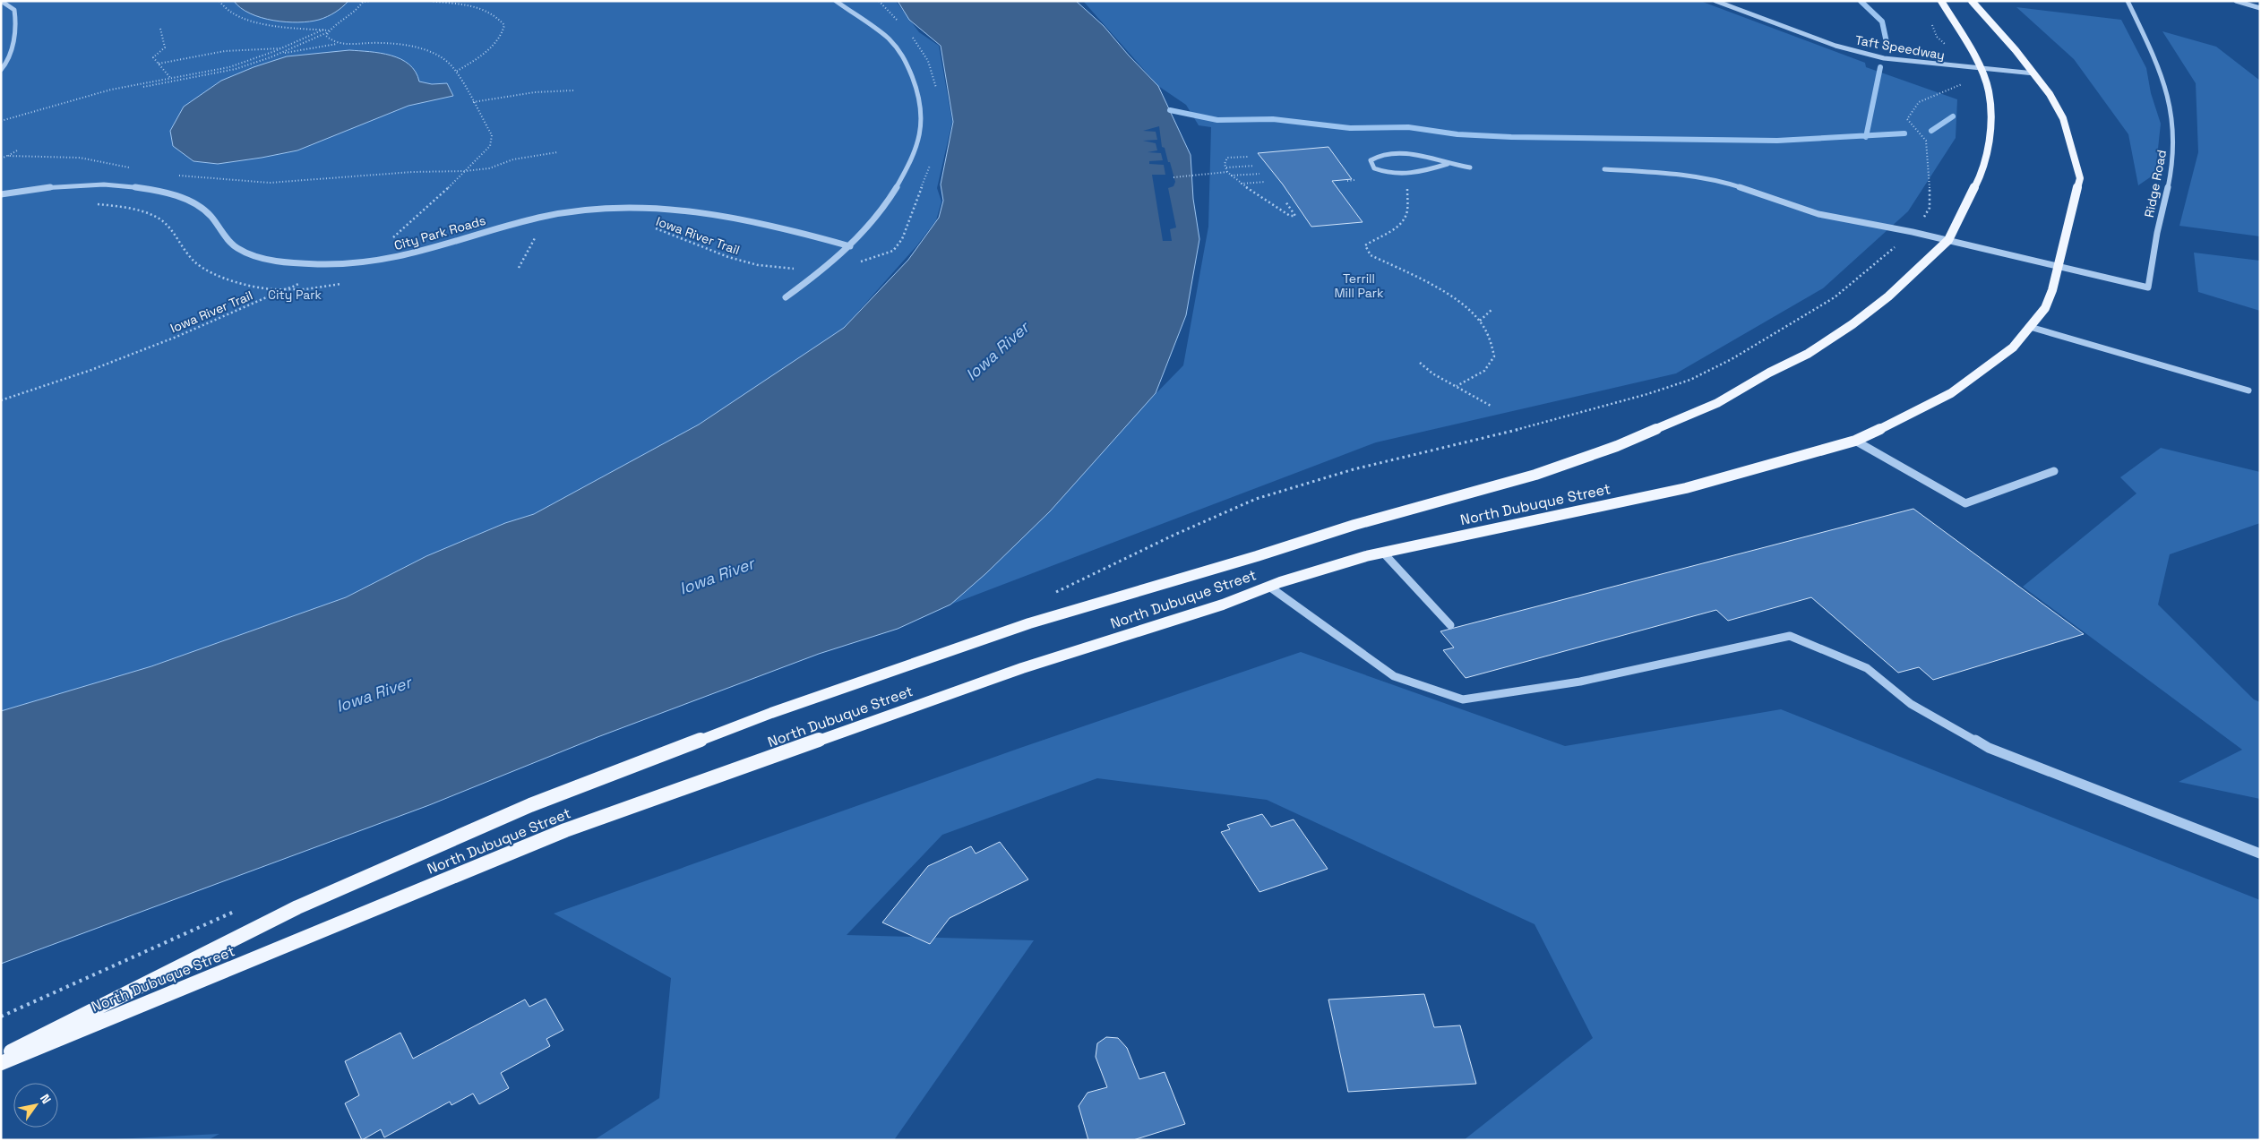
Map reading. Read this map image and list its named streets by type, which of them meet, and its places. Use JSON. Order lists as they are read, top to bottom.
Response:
{
  "streets": {
    "main road": ["North Dubuque Street"],
    "street": ["Taft Speedway", "Ridge Road", "City Park Roads"],
    "path": ["Iowa River Trail"]
  },
  "crossings": [
    ["Taft Speedway", "North Dubuque Street"],
    ["Ridge Road", "North Dubuque Street"]
  ],
  "water": ["Iowa River"],
  "parks": ["Terrill Mill Park", "City Park"],
  "north": "top right"
}
